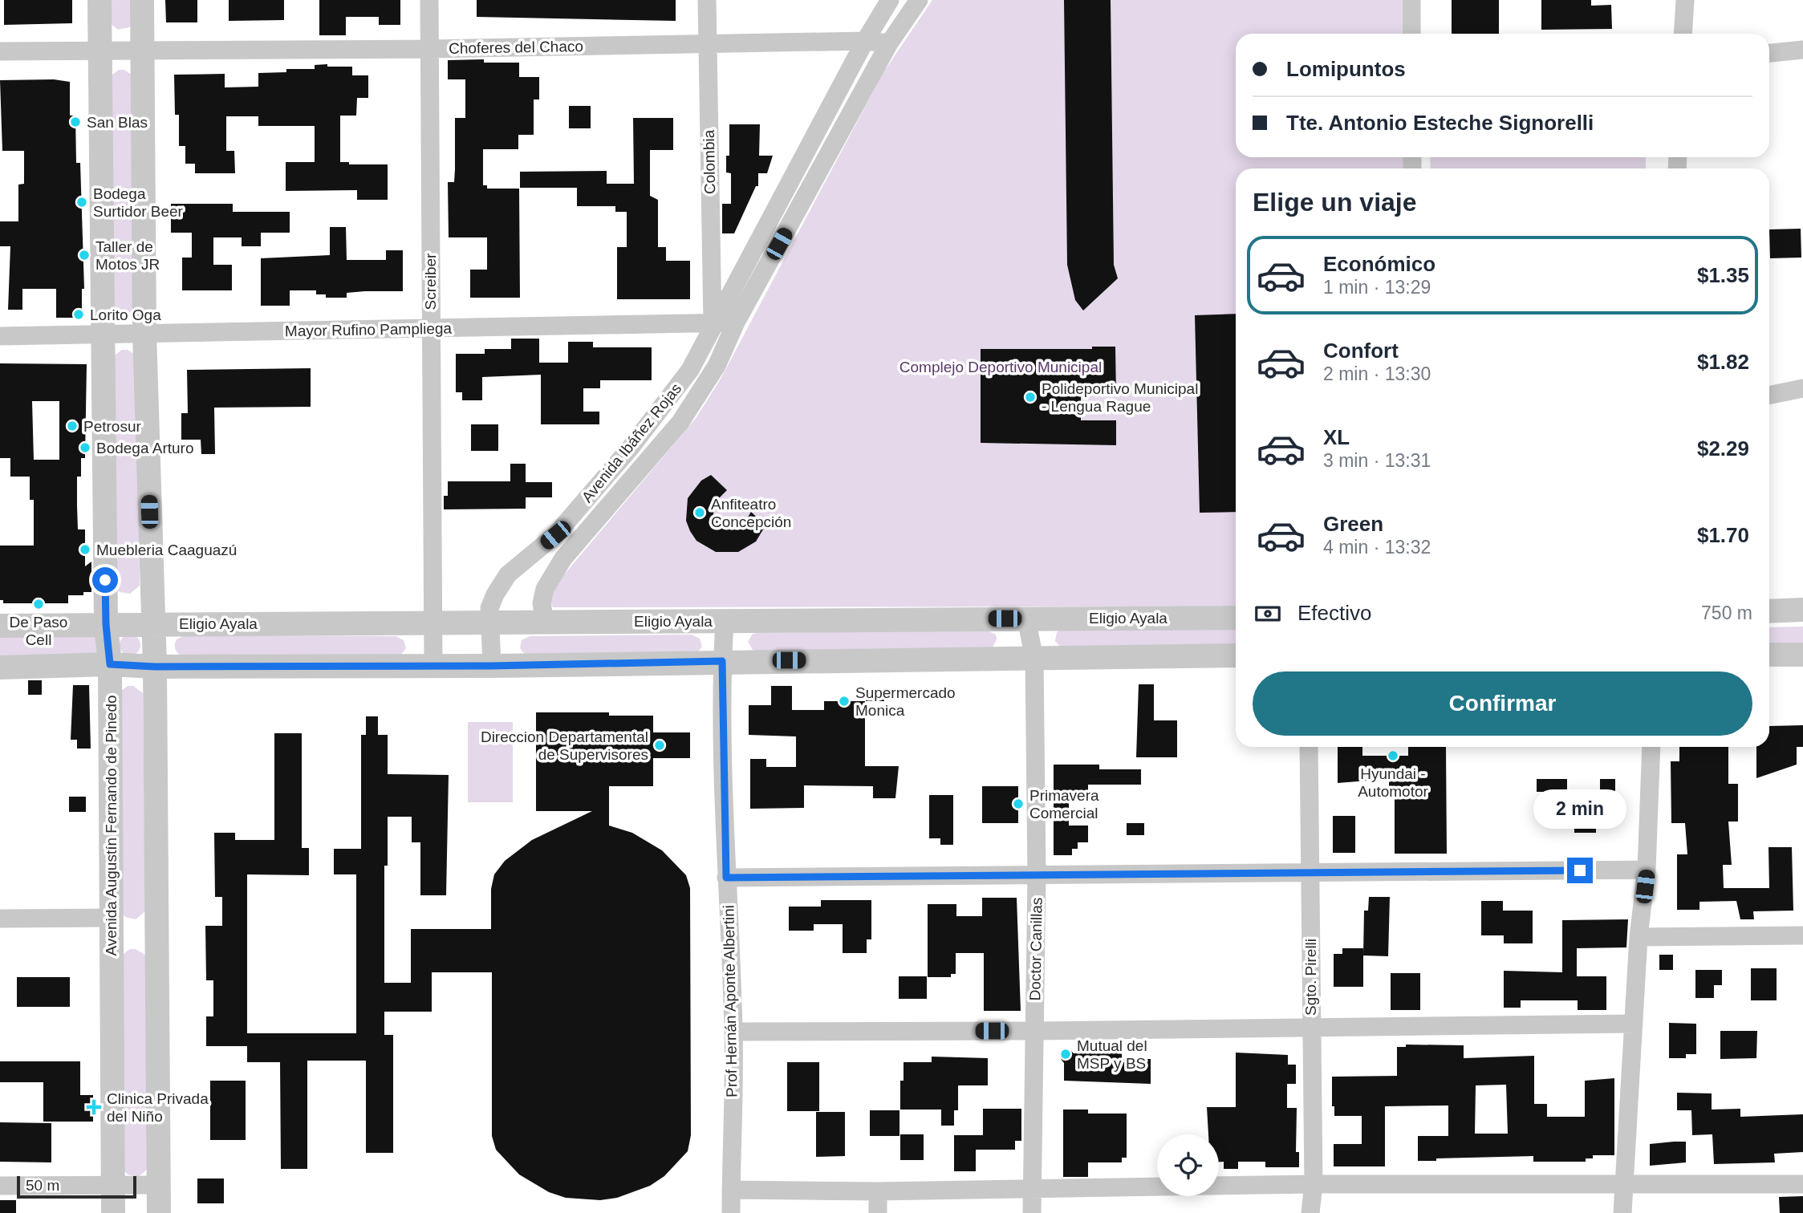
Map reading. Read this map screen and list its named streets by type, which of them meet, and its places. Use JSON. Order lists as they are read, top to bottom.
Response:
{
  "streets": {
    "street": [
      "Choferes del Chaco",
      "Colombia",
      "Screiber",
      "Mayor Rufino Pampliega",
      "Avenida Ibáñez Rojas",
      "Eligio Ayala",
      "Avenida Augustín Fernando de Pinedo",
      "Doctor Canillas",
      "Sgto. Pirelli",
      "Prof Hernán Aponte Albertini"
    ]
  },
  "crossings": [
    ["Choferes del Chaco", "Colombia"],
    ["Choferes del Chaco", "Screiber"],
    ["Choferes del Chaco", "Avenida Ibáñez Rojas"],
    ["Choferes del Chaco", "Avenida Augustín Fernando de Pinedo"],
    ["Colombia", "Mayor Rufino Pampliega"],
    ["Colombia", "Avenida Ibáñez Rojas"],
    ["Screiber", "Mayor Rufino Pampliega"],
    ["Screiber", "Eligio Ayala"],
    ["Mayor Rufino Pampliega", "Avenida Ibáñez Rojas"],
    ["Mayor Rufino Pampliega", "Avenida Augustín Fernando de Pinedo"],
    ["Avenida Ibáñez Rojas", "Eligio Ayala"],
    ["Eligio Ayala", "Avenida Augustín Fernando de Pinedo"],
    ["Eligio Ayala", "Doctor Canillas"],
    ["Eligio Ayala", "Prof Hernán Aponte Albertini"]
  ],
  "parks": ["Complejo Deportivo Municipal"],
  "places": {
    "other": [
      "San Blas",
      "Bodega Surtidor Beer",
      "Taller de Motos JR",
      "Lorito Oga",
      "Polideportivo Municipal - Lengua Rague",
      "Petrosur",
      "Bodega Arturo",
      "Anfiteatro Concepción",
      "Muebleria Caaguazú",
      "De Paso Cell",
      "Supermercado Monica",
      "Direccion Departamental de Supervisores",
      "Hyundai - Automotor",
      "Primavera Comercial",
      "Mutual del MSP y BS"
    ],
    "health": ["Clinica Privada del Niño"]
  },
  "scale_bar": "50 m",
  "page": {
    "banner": ["Lomipuntos", "Tte. Antonio Esteche Signorelli"],
    "heading": "Elige un viaje",
    "list": [
      {
        "name": "Económico",
        "note": "1 min · 13:29",
        "value": "$1.35"
      },
      {
        "name": "Confort",
        "note": "2 min · 13:30",
        "value": "$1.82"
      },
      {
        "name": "XL",
        "note": "3 min · 13:31",
        "value": "$2.29"
      },
      {
        "name": "Green",
        "note": "4 min · 13:32",
        "value": "$1.70"
      }
    ],
    "pay": ["Efectivo", "750 m"],
    "buttons": "Confirmar",
    "bubble": "2 min",
    "scale": "50 m"
  }
}
